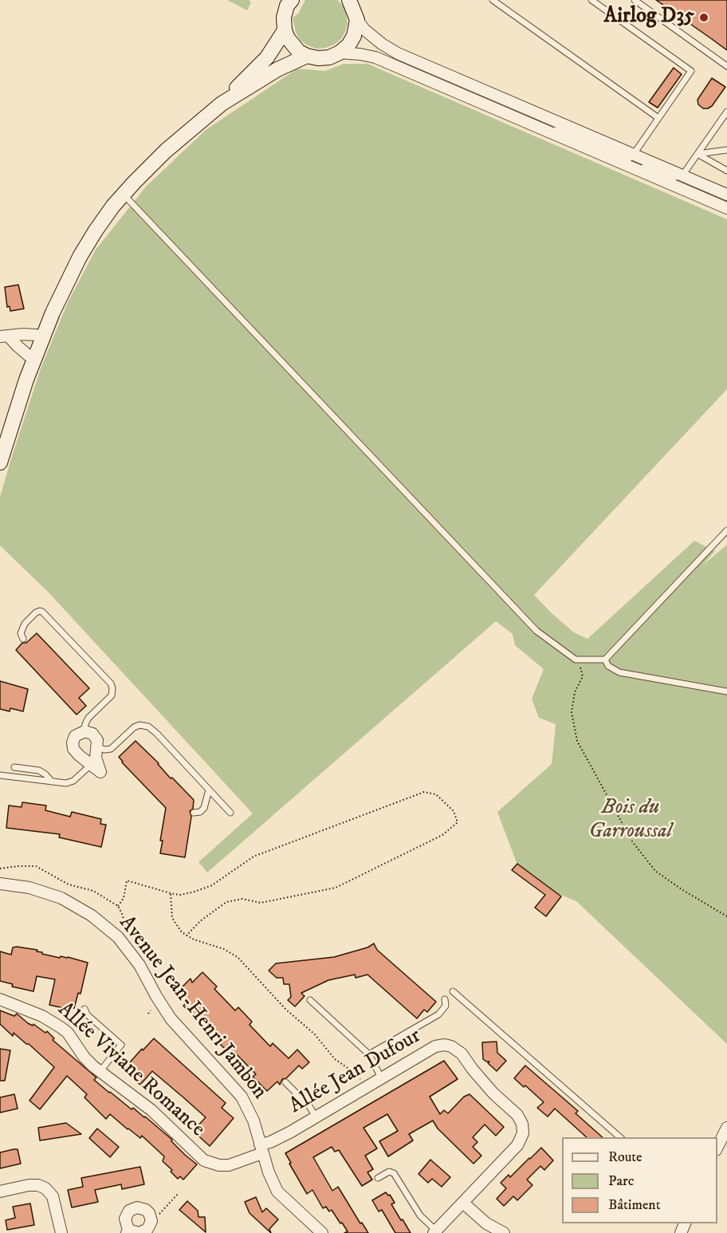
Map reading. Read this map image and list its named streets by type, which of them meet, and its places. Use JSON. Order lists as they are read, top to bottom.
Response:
{
  "streets": {
    "street": ["Avenue Jean-Henri Jambon", "Allée Viviane Romance", "Allée Jean Dufour"]
  },
  "crossings": [
    ["Avenue Jean-Henri Jambon", "Allée Viviane Romance"],
    ["Avenue Jean-Henri Jambon", "Allée Jean Dufour"],
    ["Allée Viviane Romance", "Allée Jean Dufour"]
  ],
  "parks": ["Bois du Garroussal"],
  "places": ["Airlog D35"],
  "legend": ["Route", "Parc", "Bâtiment"]
}
